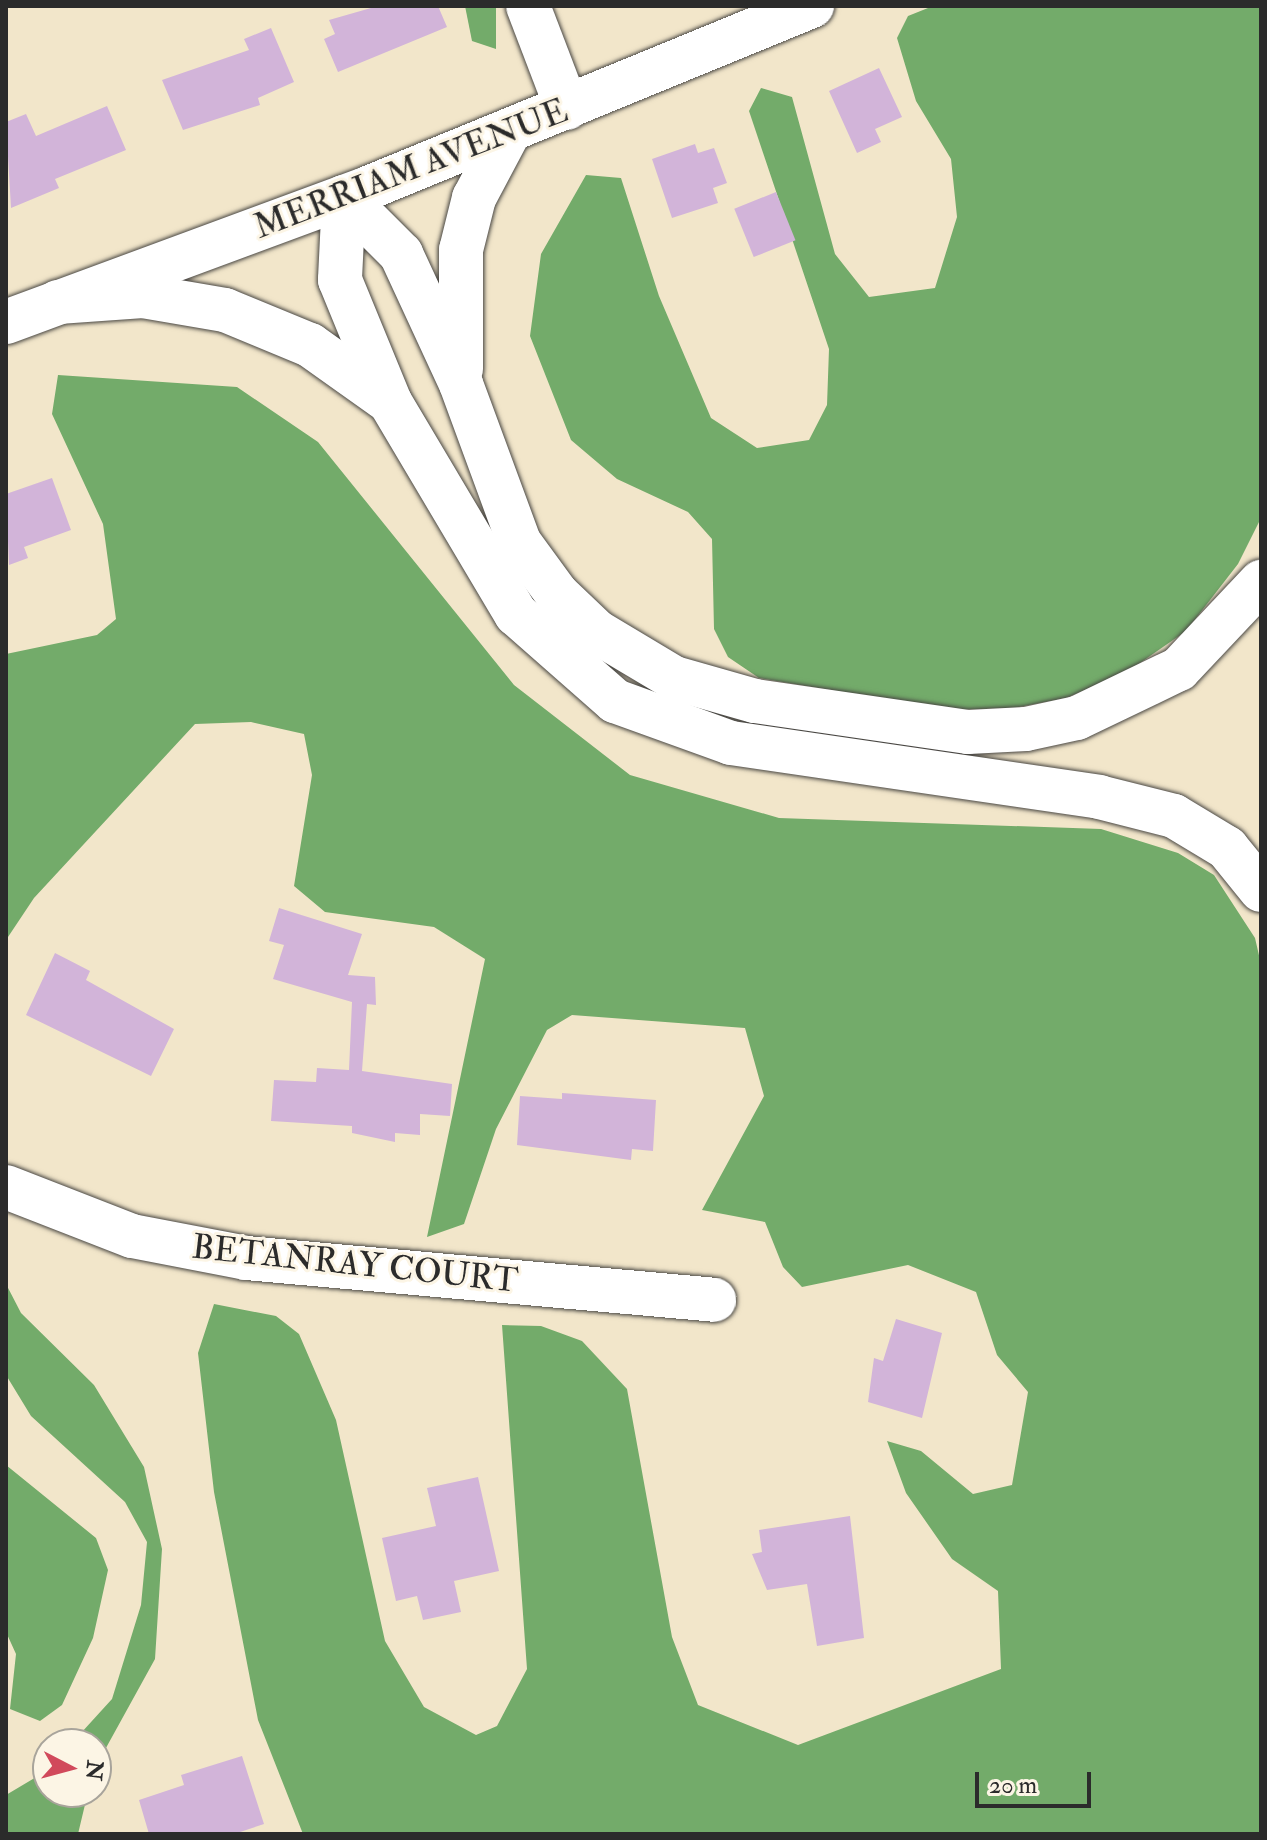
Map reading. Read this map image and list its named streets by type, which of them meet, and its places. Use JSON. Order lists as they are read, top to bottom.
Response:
{
  "streets": {
    "main road": ["MERRIAM AVENUE", "BETANRAY COURT"]
  },
  "scale_bar": "20 m",
  "north": "right"
}
